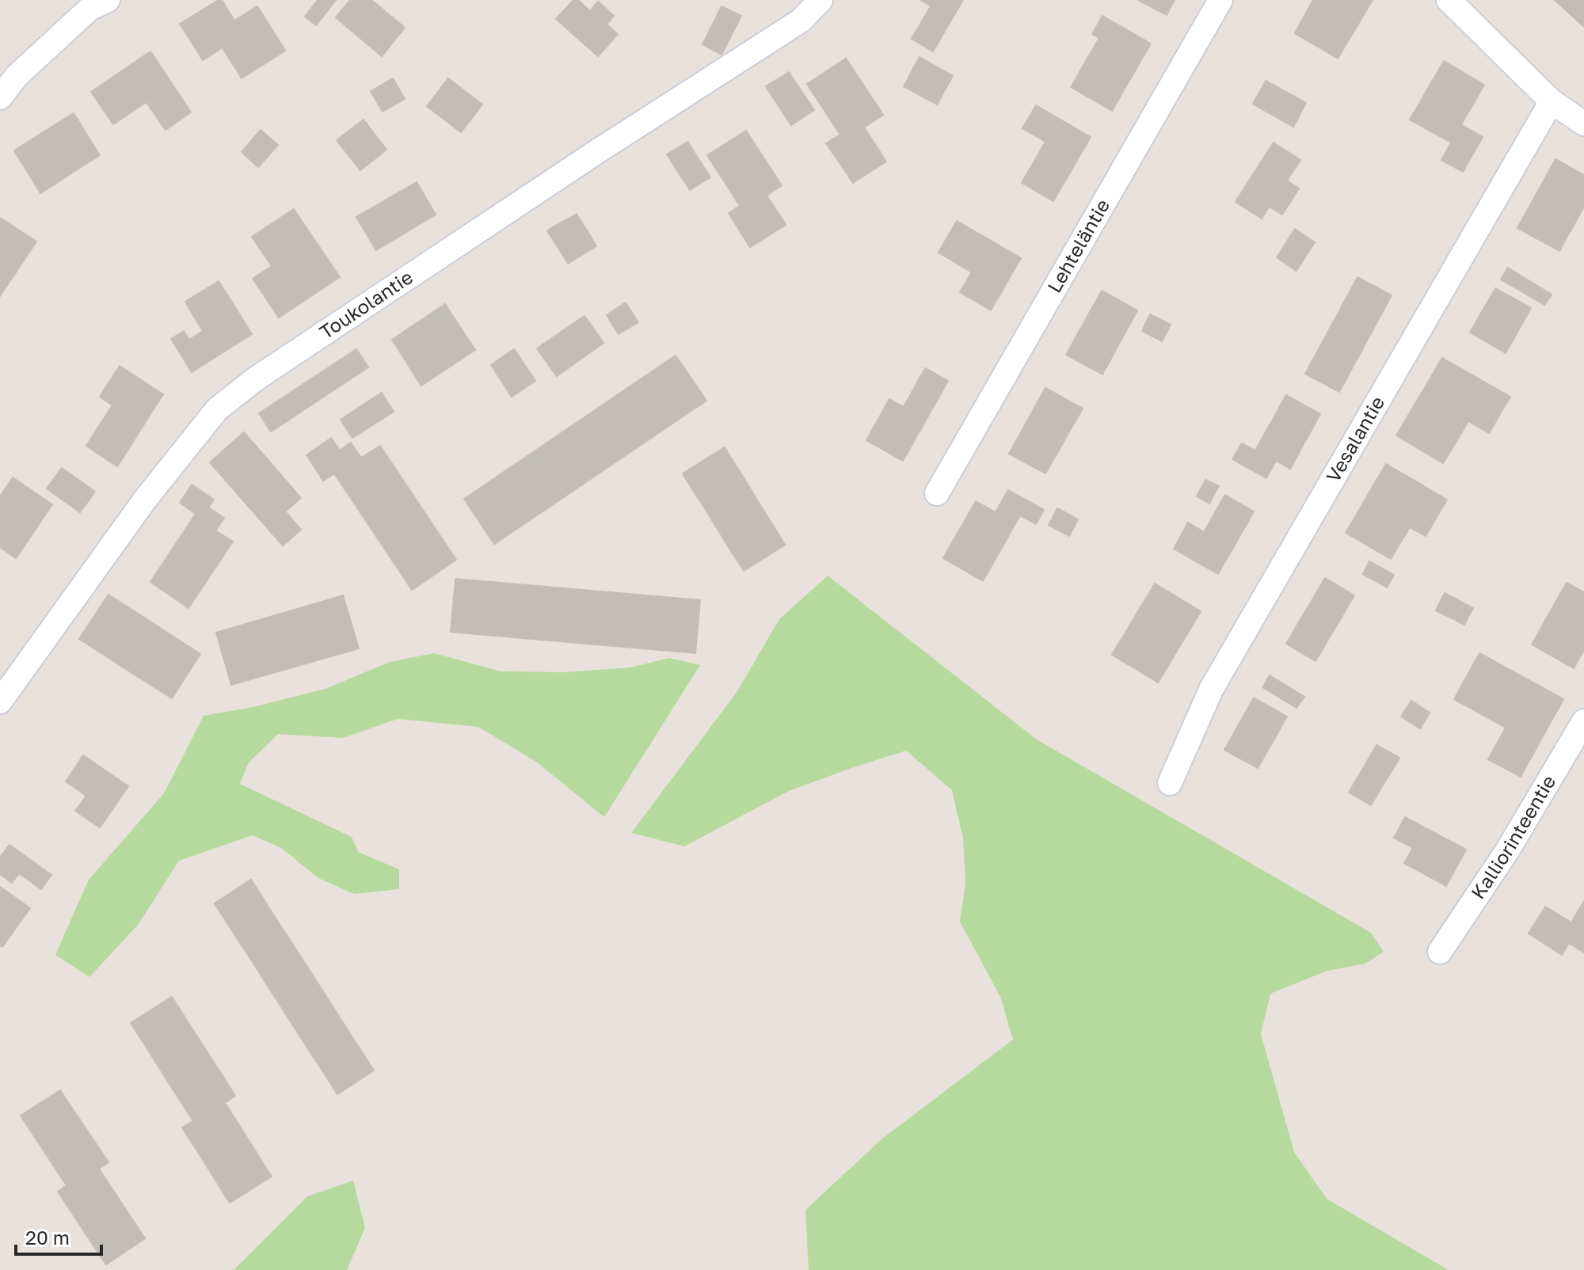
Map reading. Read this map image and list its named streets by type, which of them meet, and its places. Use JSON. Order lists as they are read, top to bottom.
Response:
{
  "streets": {
    "street": [
      "Lehteläntie",
      "Toukolantie",
      "Vesalantie",
      "Kalliorinteentie"
    ]
  },
  "scale_bar": "20 m"
}
